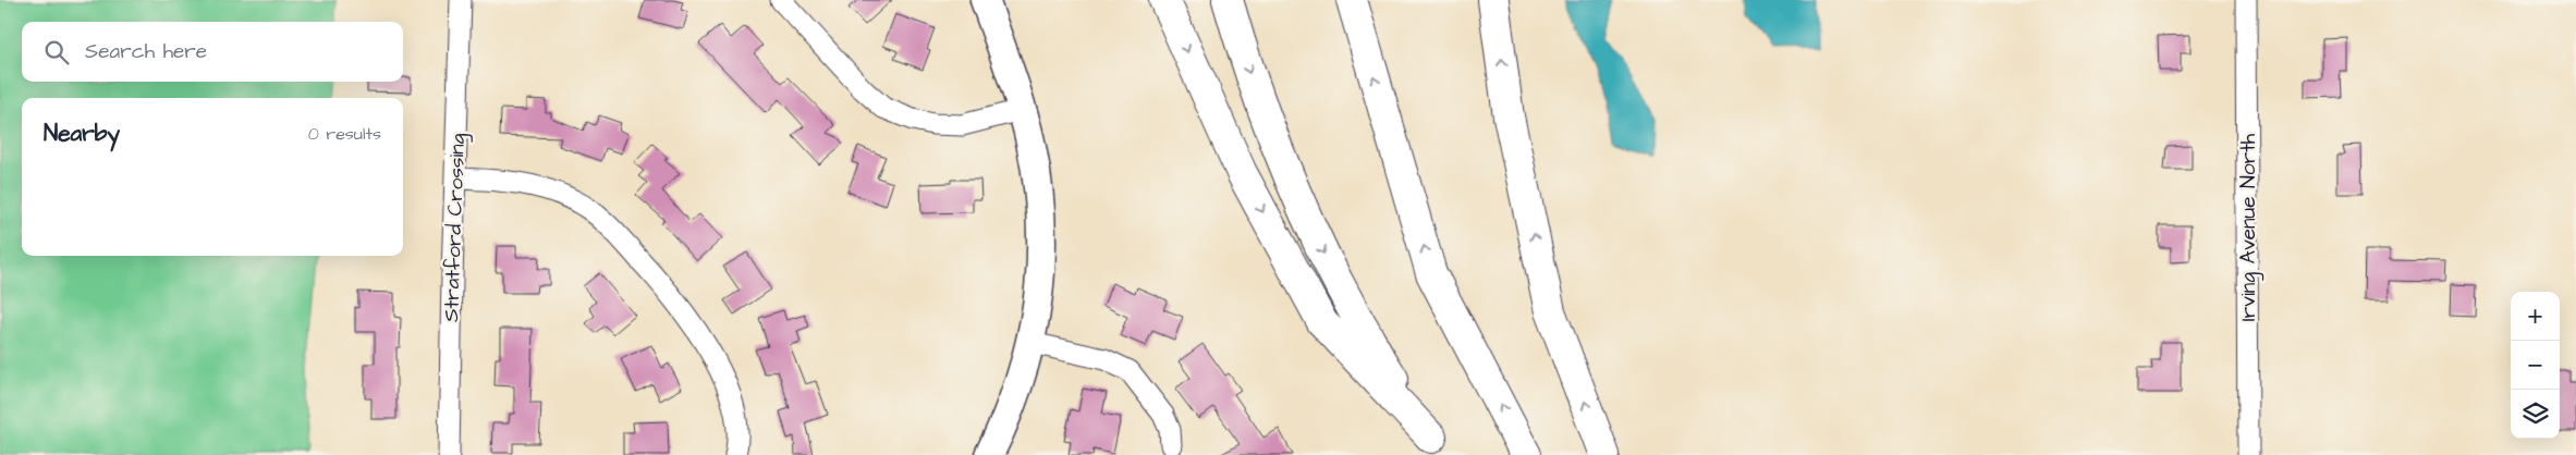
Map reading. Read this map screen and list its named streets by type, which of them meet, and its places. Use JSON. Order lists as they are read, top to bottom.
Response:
{
  "streets": {
    "street": ["Stratford Crossing", "Irving Avenue North"]
  },
  "page": {
    "search": "Search here",
    "heading": ["Nearby", "0 results"],
    "map_buttons": ["+", "−"]
  }
}
